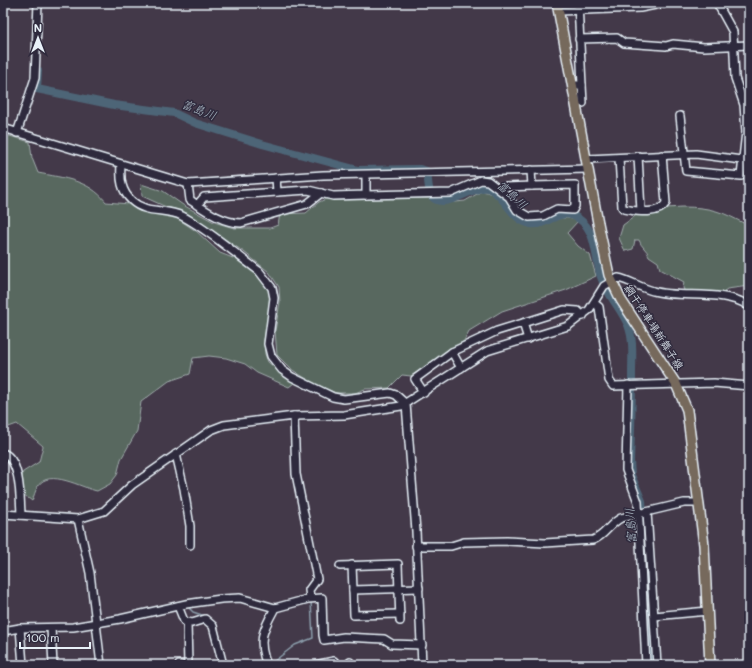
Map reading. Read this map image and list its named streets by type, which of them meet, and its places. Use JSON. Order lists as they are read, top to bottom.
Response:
{
  "streets": {
    "main road": ["網干停車場新舞子線"]
  },
  "water": ["富島川"],
  "scale_bar": "100 m",
  "north": "top"
}
